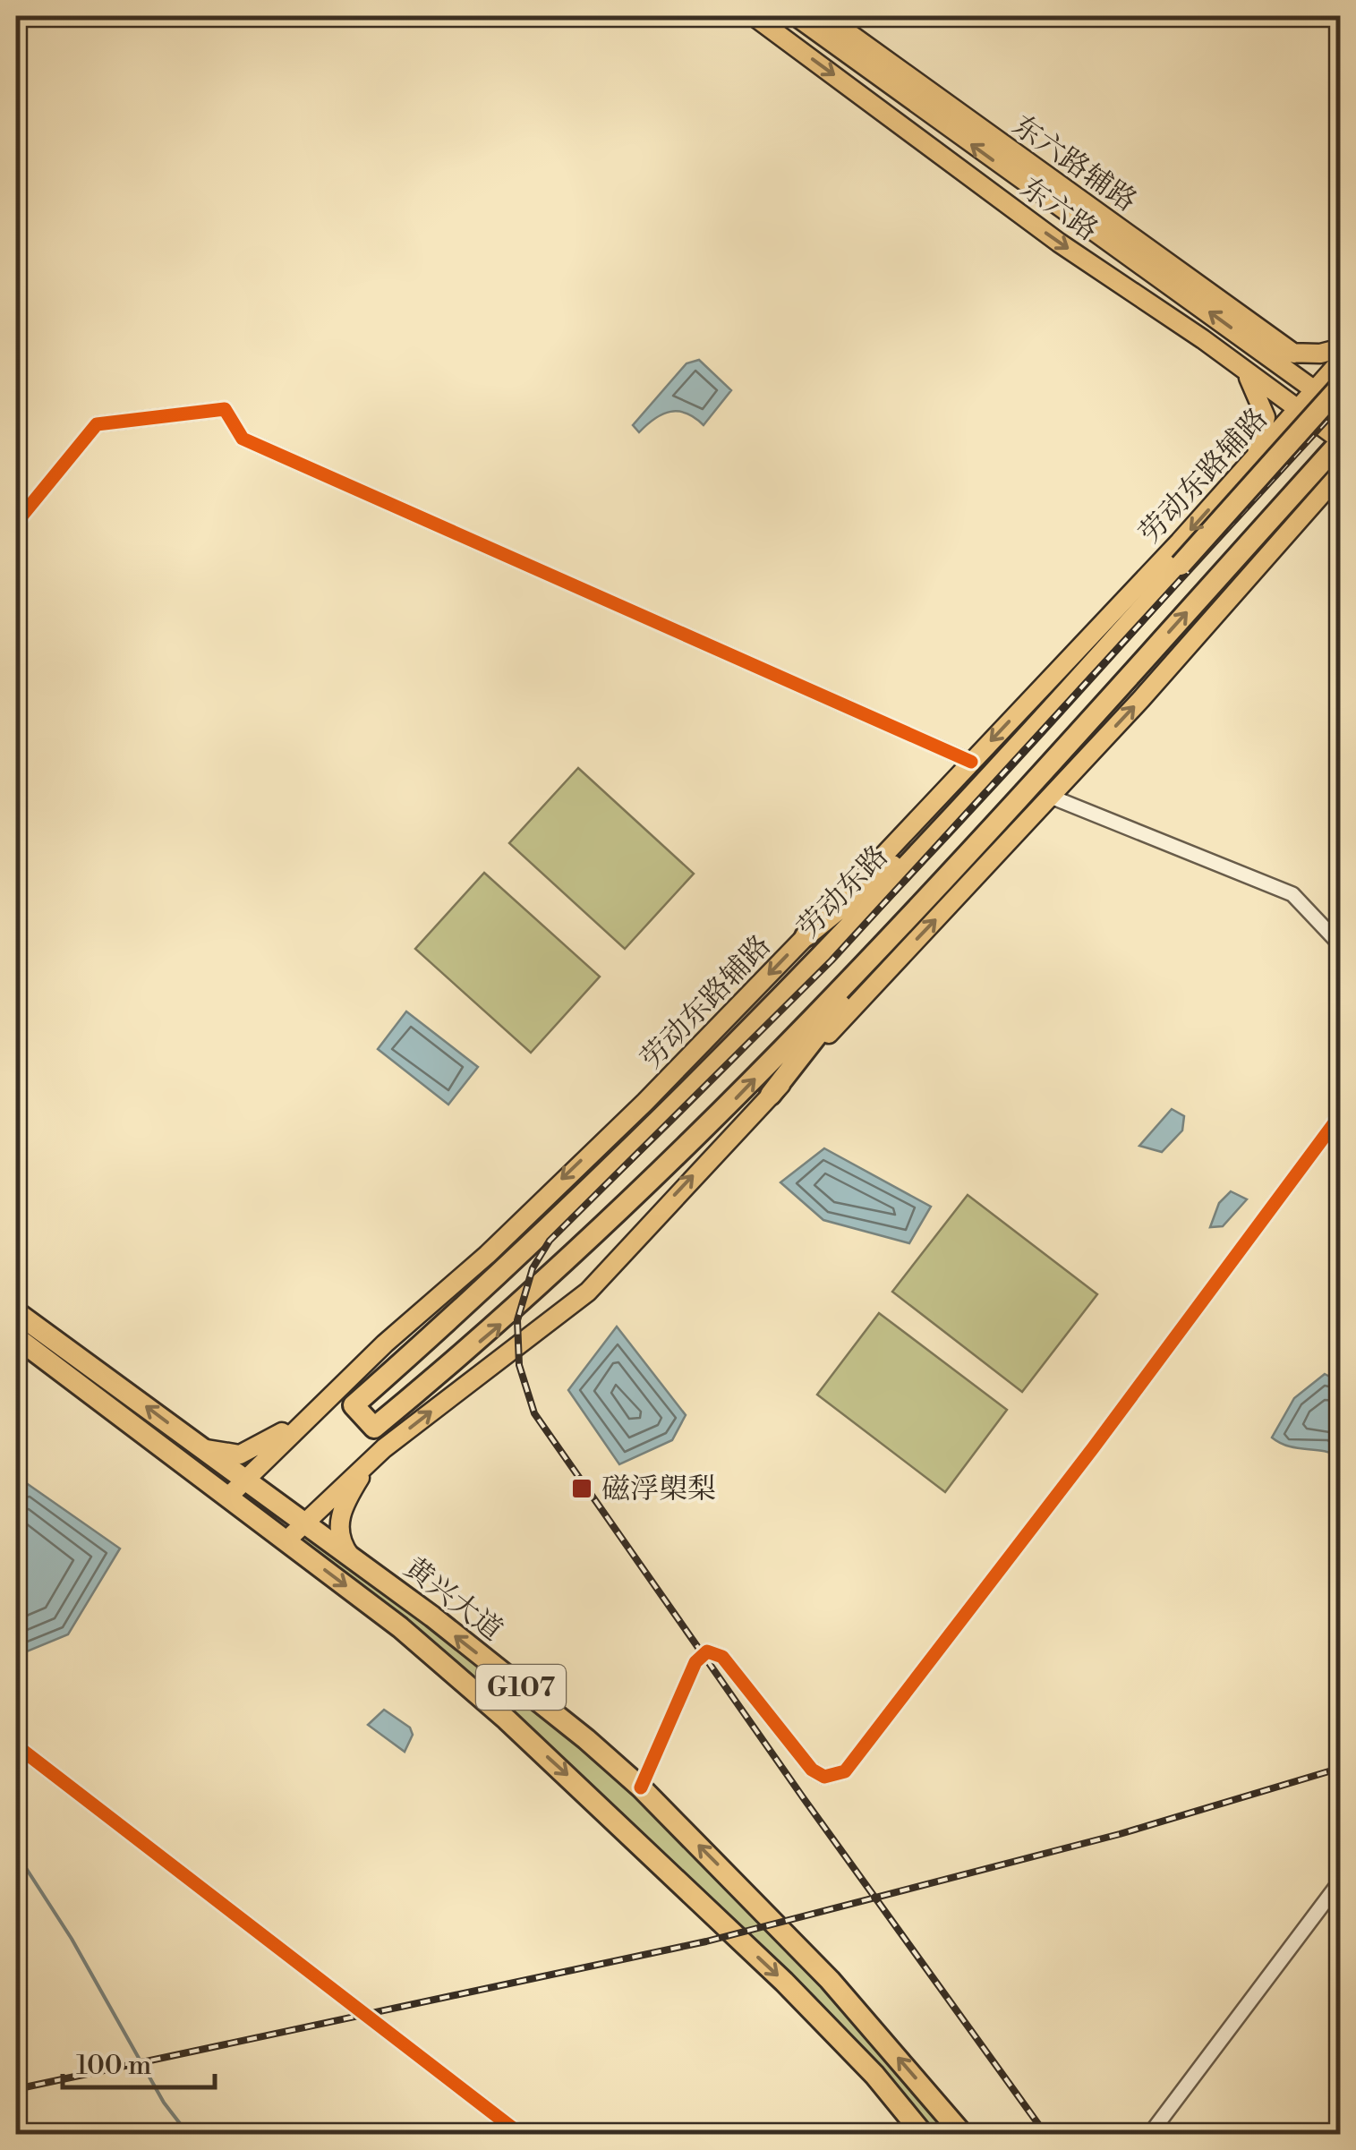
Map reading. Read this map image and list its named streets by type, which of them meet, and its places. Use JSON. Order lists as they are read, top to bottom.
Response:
{
  "streets": {
    "highway": ["劳动东路", "黄兴大道", "G107"],
    "main road": ["东六路辅路", "东六路", "劳动东路辅路"]
  },
  "crossings": [
    ["东六路", "劳动东路辅路"],
    ["劳动东路辅路", "黄兴大道"]
  ],
  "places": {
    "transit": ["磁浮㮾梨"]
  },
  "scale_bar": "100 m"
}
